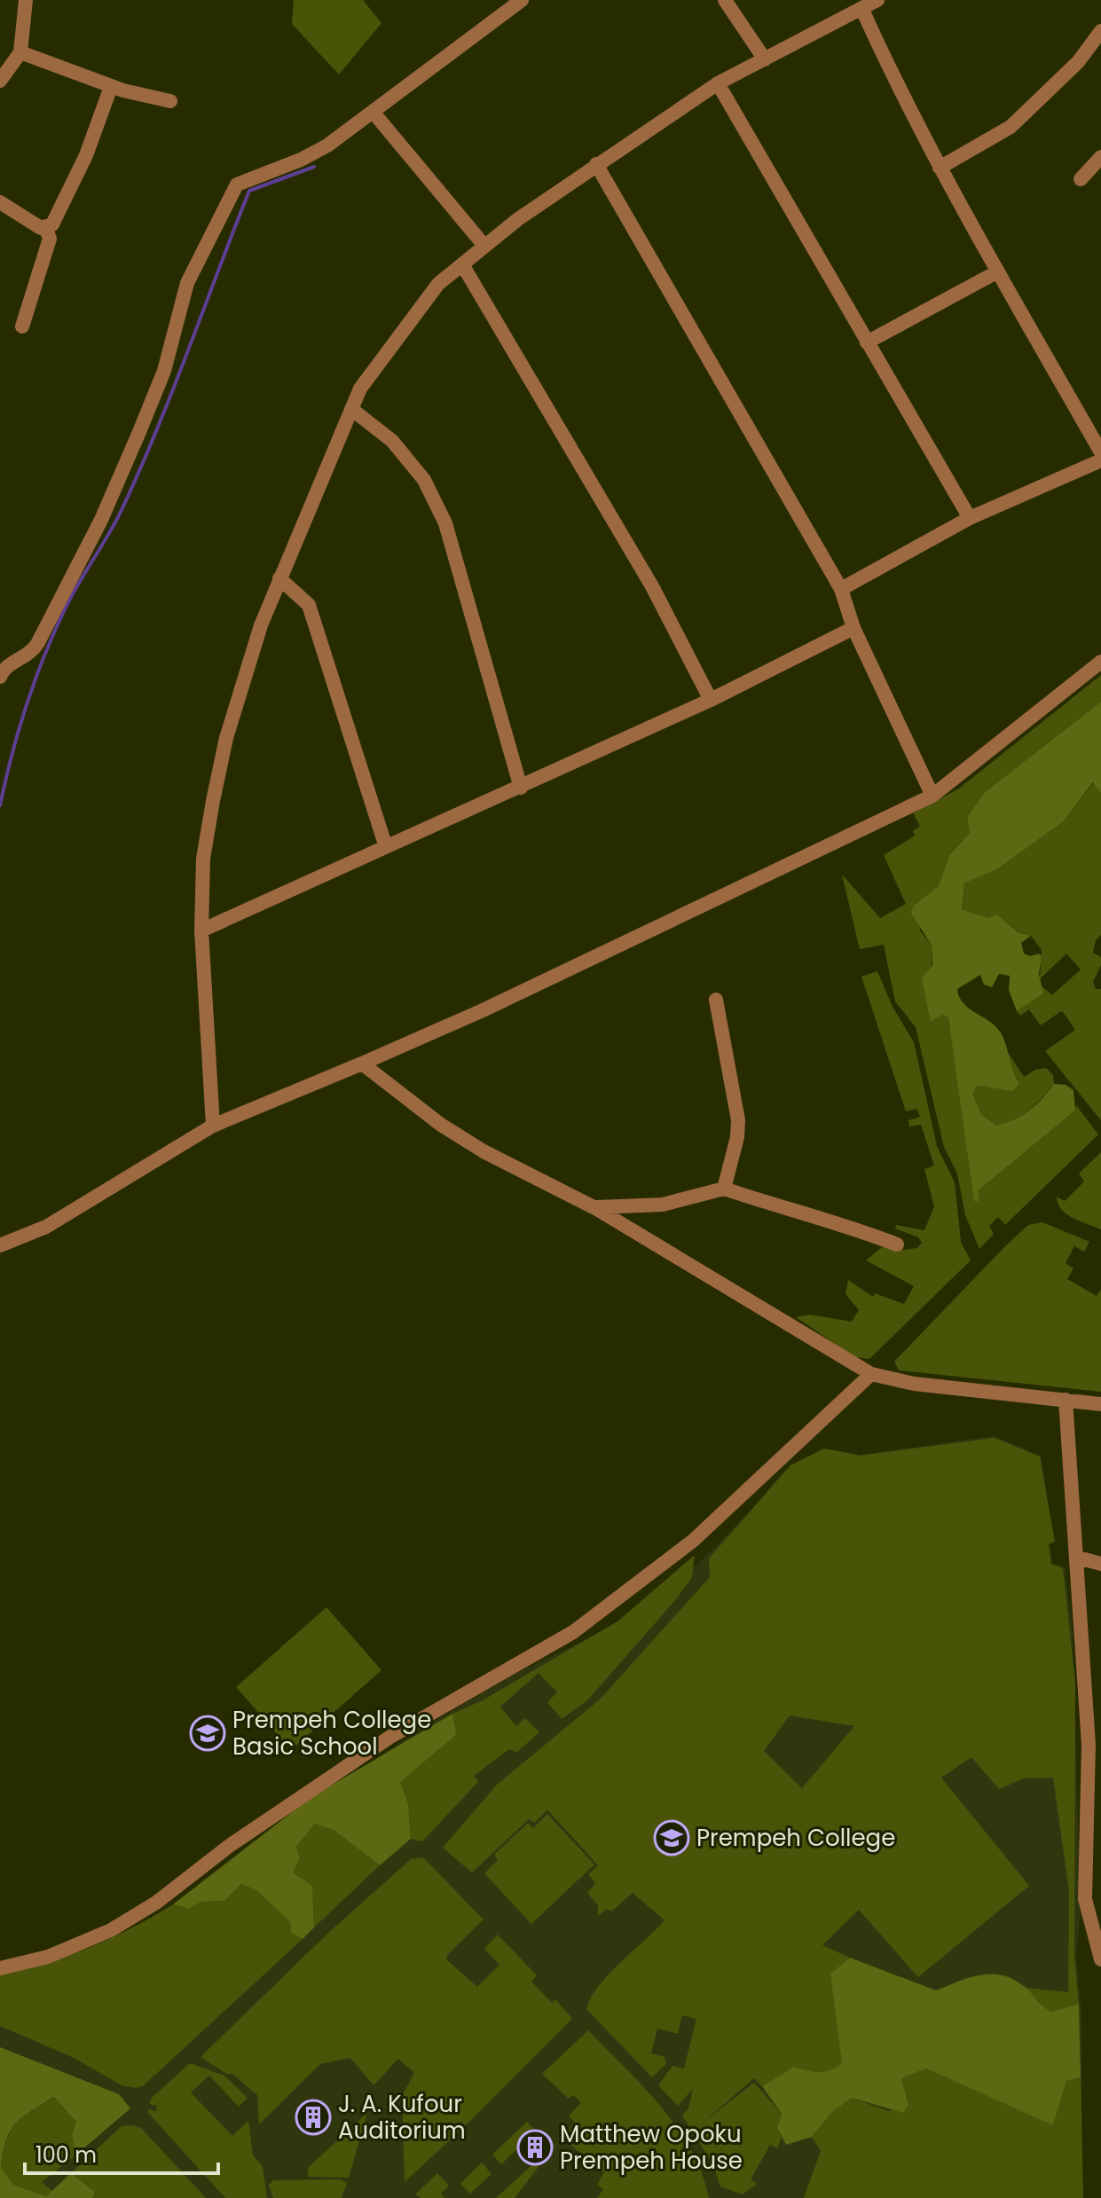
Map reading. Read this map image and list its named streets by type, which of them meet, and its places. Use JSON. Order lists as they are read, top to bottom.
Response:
{
  "places": {
    "school or university": ["Prempeh College Basic School", "Prempeh College"],
    "building": ["J. A. Kufour Auditorium", "Matthew Opoku Prempeh House"]
  },
  "scale_bar": "100 m"
}
